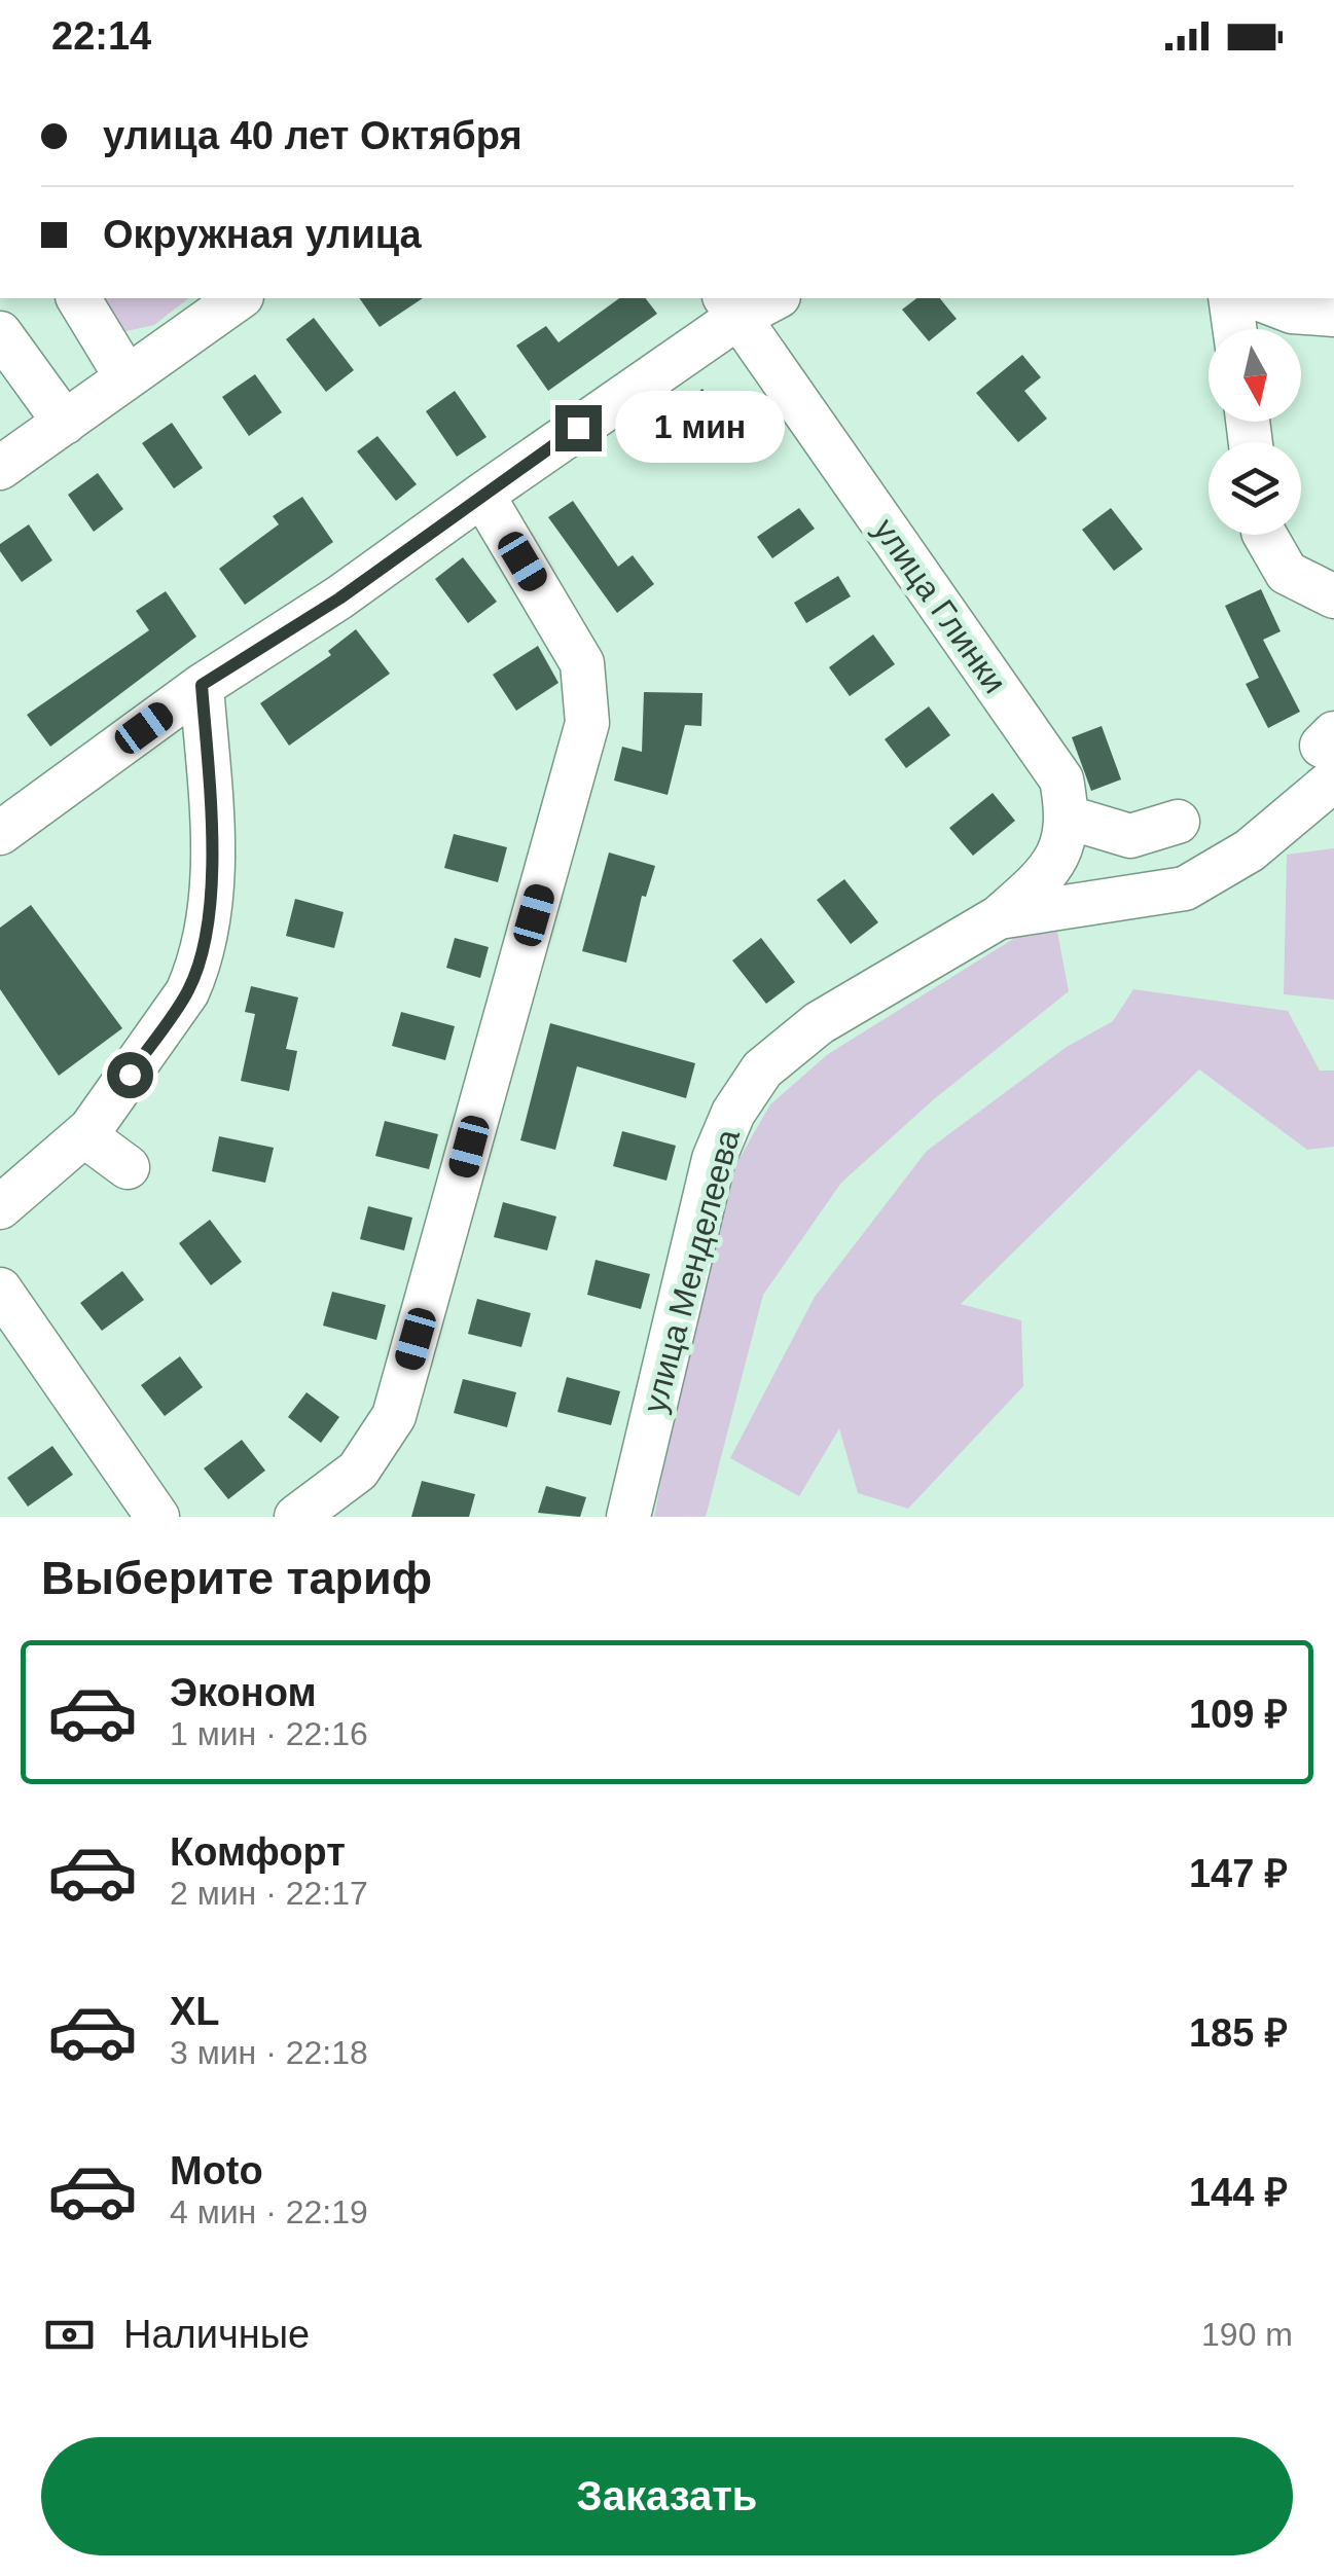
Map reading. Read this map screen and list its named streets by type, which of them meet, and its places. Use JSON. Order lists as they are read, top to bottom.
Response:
{
  "streets": {
    "street": ["улица Глинки", "улица Менделеева"]
  },
  "north": "bottom",
  "page": {
    "status": "22:14",
    "banner": ["улица 40 лет Октября", "Окружная улица"],
    "bubble": "1 мин",
    "heading": "Выберите тариф",
    "list": [
      {
        "name": "Эконом",
        "note": "1 мин · 22:16",
        "value": "109 ₽"
      },
      {
        "name": "Комфорт",
        "note": "2 мин · 22:17",
        "value": "147 ₽"
      },
      {
        "name": "XL",
        "note": "3 мин · 22:18",
        "value": "185 ₽"
      },
      {
        "name": "Moto",
        "note": "4 мин · 22:19",
        "value": "144 ₽"
      }
    ],
    "pay": ["Наличные", "190 m"],
    "buttons": "Заказать"
  }
}
